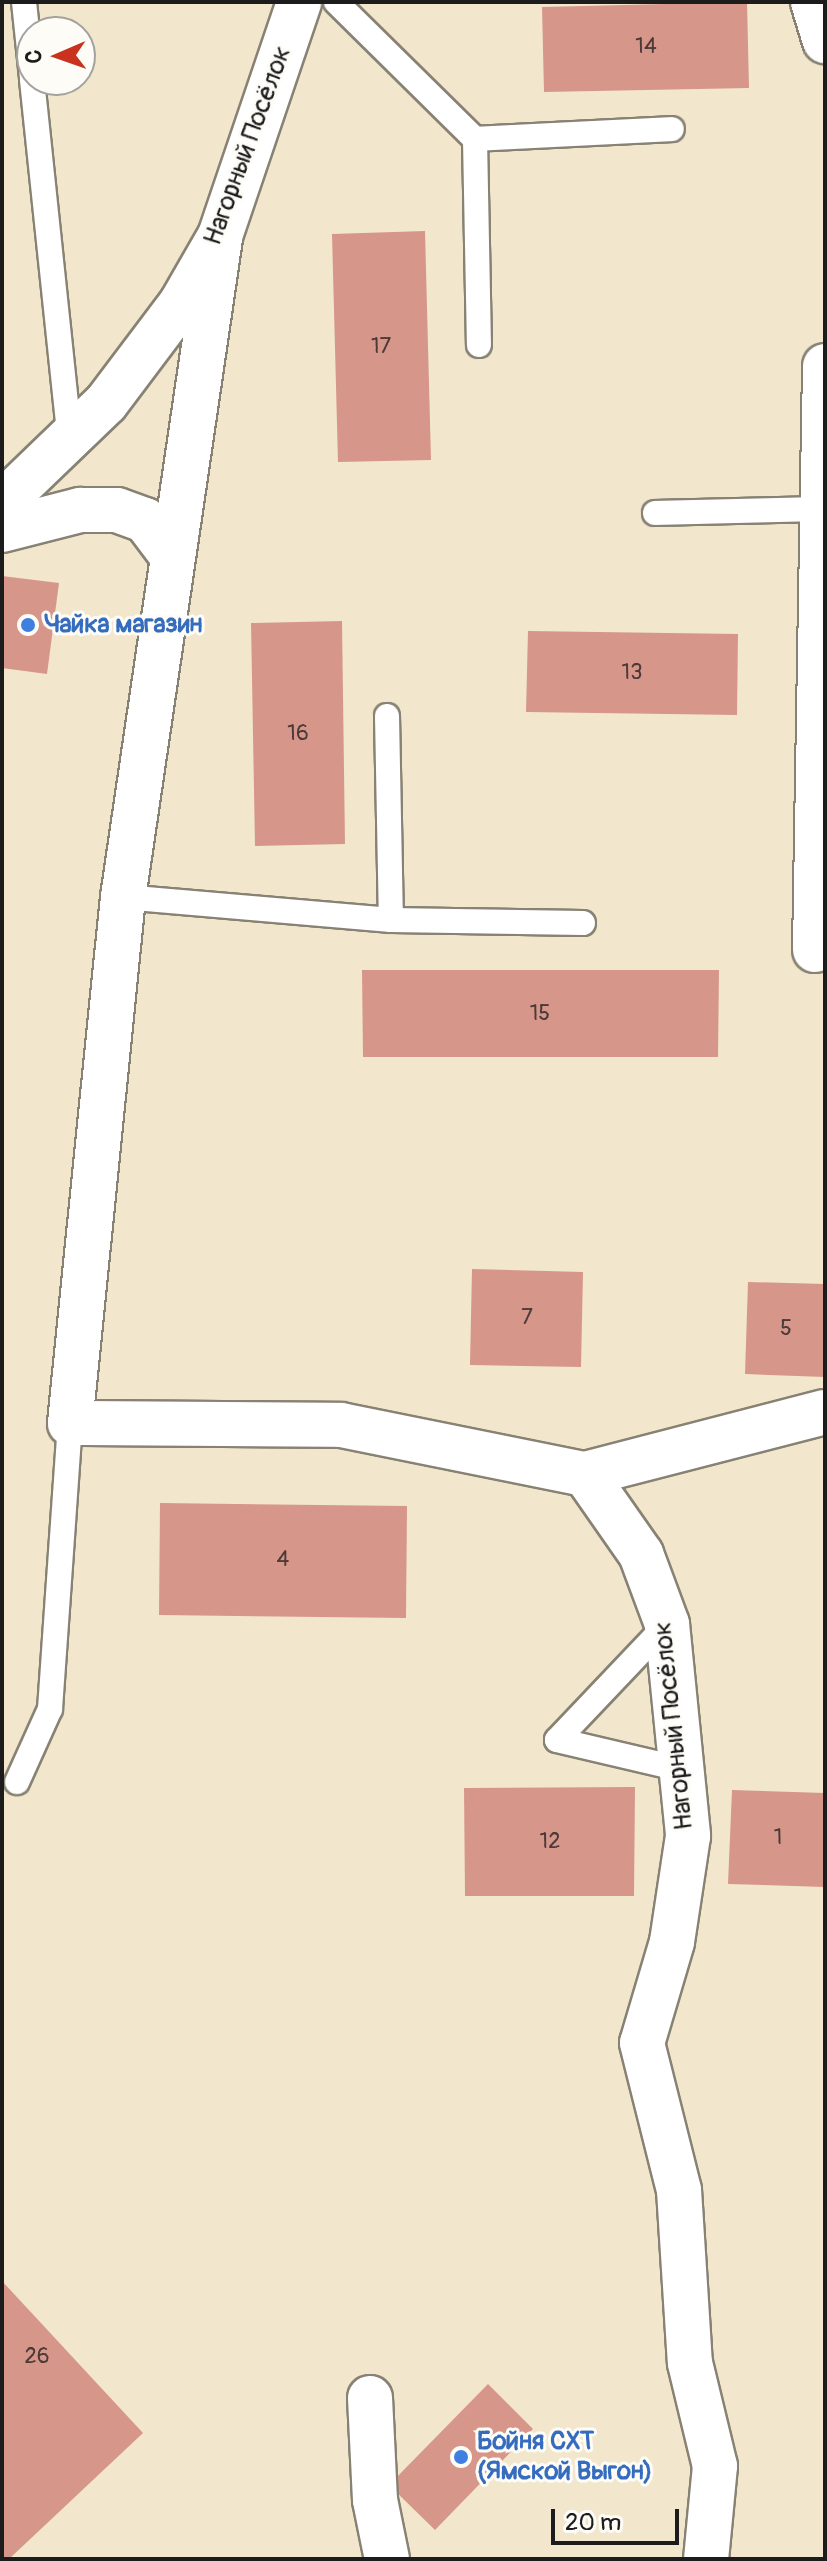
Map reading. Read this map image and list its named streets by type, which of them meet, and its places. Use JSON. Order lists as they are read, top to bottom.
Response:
{
  "streets": {
    "street": ["Нагорный Посёлок"]
  },
  "places": ["Чайка магазин", "Бойня СХТ (Ямской Выгон)"],
  "house_numbers": [
    "14",
    "17",
    "13",
    "16",
    "15",
    "7",
    "5",
    "4",
    "1",
    "12",
    "26"
  ],
  "scale_bar": "20 m",
  "north": "left"
}
